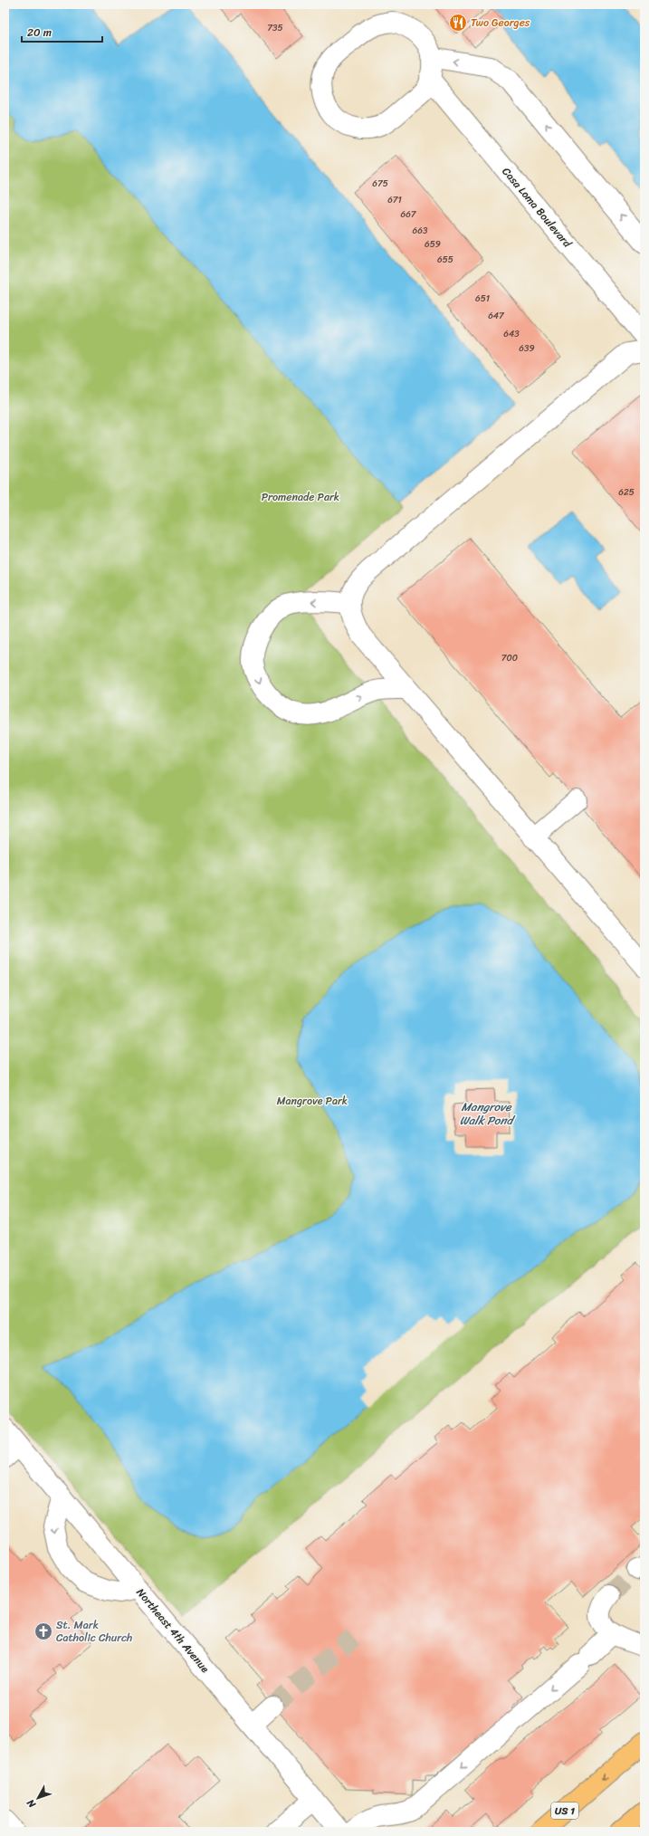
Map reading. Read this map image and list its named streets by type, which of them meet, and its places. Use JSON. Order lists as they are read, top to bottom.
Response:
{
  "streets": {
    "main road": ["US 1"],
    "street": ["Casa Loma Boulevard", "Northeast 4th Avenue"]
  },
  "water": ["Mangrove Walk Pond"],
  "parks": ["Promenade Park", "Mangrove Park"],
  "places": {
    "restaurant": ["Two Georges"],
    "church": ["St. Mark Catholic Church"]
  },
  "house_numbers": [
    "735",
    "675",
    "671",
    "667",
    "663",
    "659",
    "655",
    "651",
    "647",
    "643",
    "639",
    "625",
    "700"
  ],
  "scale_bar": "20 m",
  "north": "bottom left"
}
